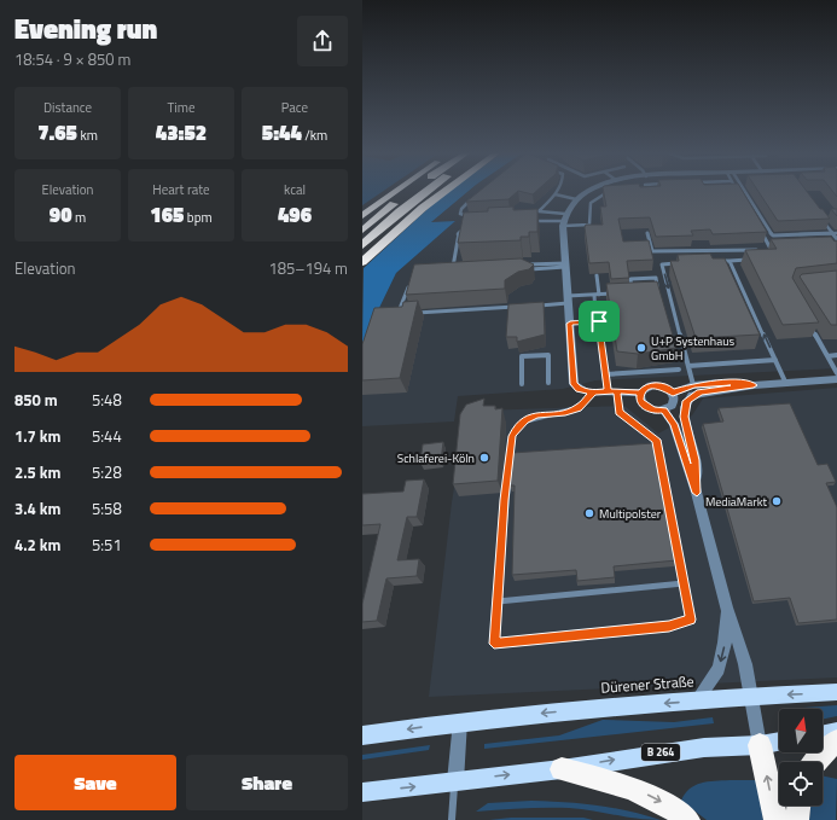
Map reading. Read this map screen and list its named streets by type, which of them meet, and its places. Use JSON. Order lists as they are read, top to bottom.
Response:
{
  "streets": {
    "main road": ["Dürener Straße", "B 264"]
  },
  "places": [
    "U+P Systenhaus GmbH",
    "Schlaferei-Köln",
    "MediaMarkt",
    "Multipolster"
  ],
  "north": "top",
  "page": {
    "heading": ["Evening run", "18:54 · 9 × 850 m"],
    "stats": [
      ["Distance", "7.65 km"],
      ["Time", "43:52"],
      ["Pace", "5:44 /km"],
      ["Elevation", "90 m"],
      ["Heart rate", "165 bpm"],
      ["kcal", "496"]
    ],
    "chart": ["Elevation", "185–194 m"],
    "list": [
      {
        "name": "850 m",
        "note": "5:48"
      },
      {
        "name": "1.7 km",
        "note": "5:44"
      },
      {
        "name": "2.5 km",
        "note": "5:28"
      },
      {
        "name": "3.4 km",
        "note": "5:58"
      },
      {
        "name": "4.2 km",
        "note": "5:51"
      }
    ],
    "buttons": ["Save", "Share"]
  }
}
